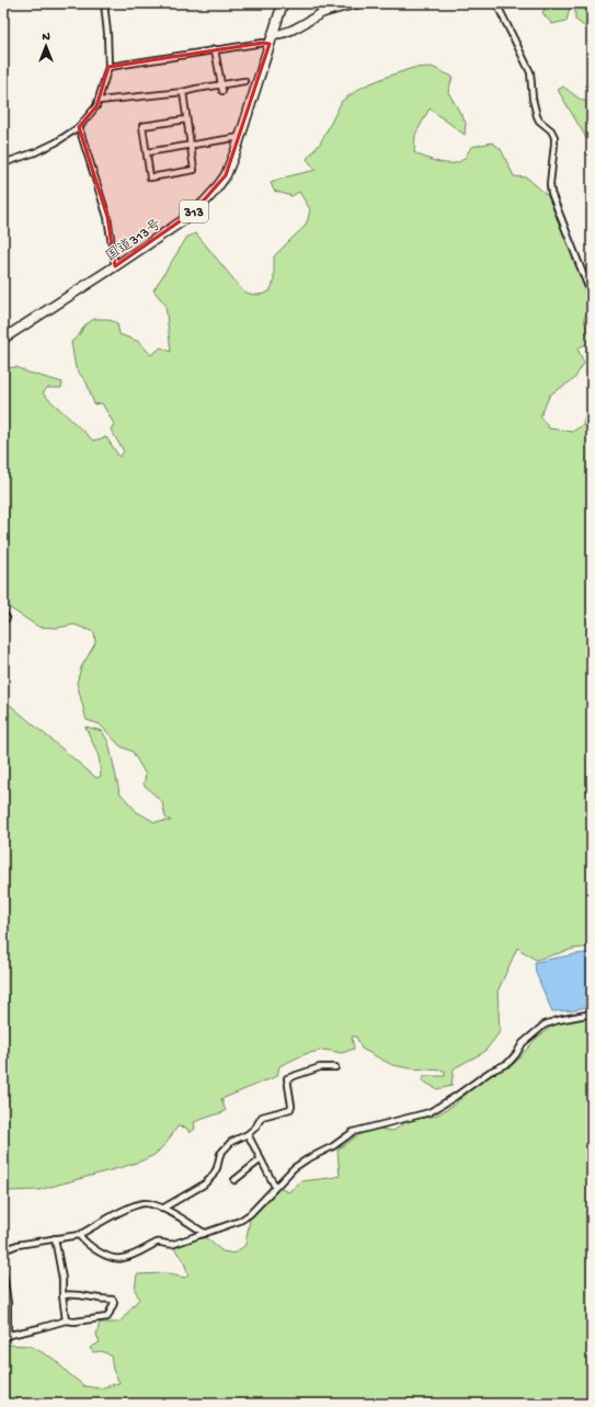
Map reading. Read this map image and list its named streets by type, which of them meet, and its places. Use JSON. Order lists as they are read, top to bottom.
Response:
{
  "streets": {
    "highway": ["313", "国道313号"]
  },
  "north": "top"
}
